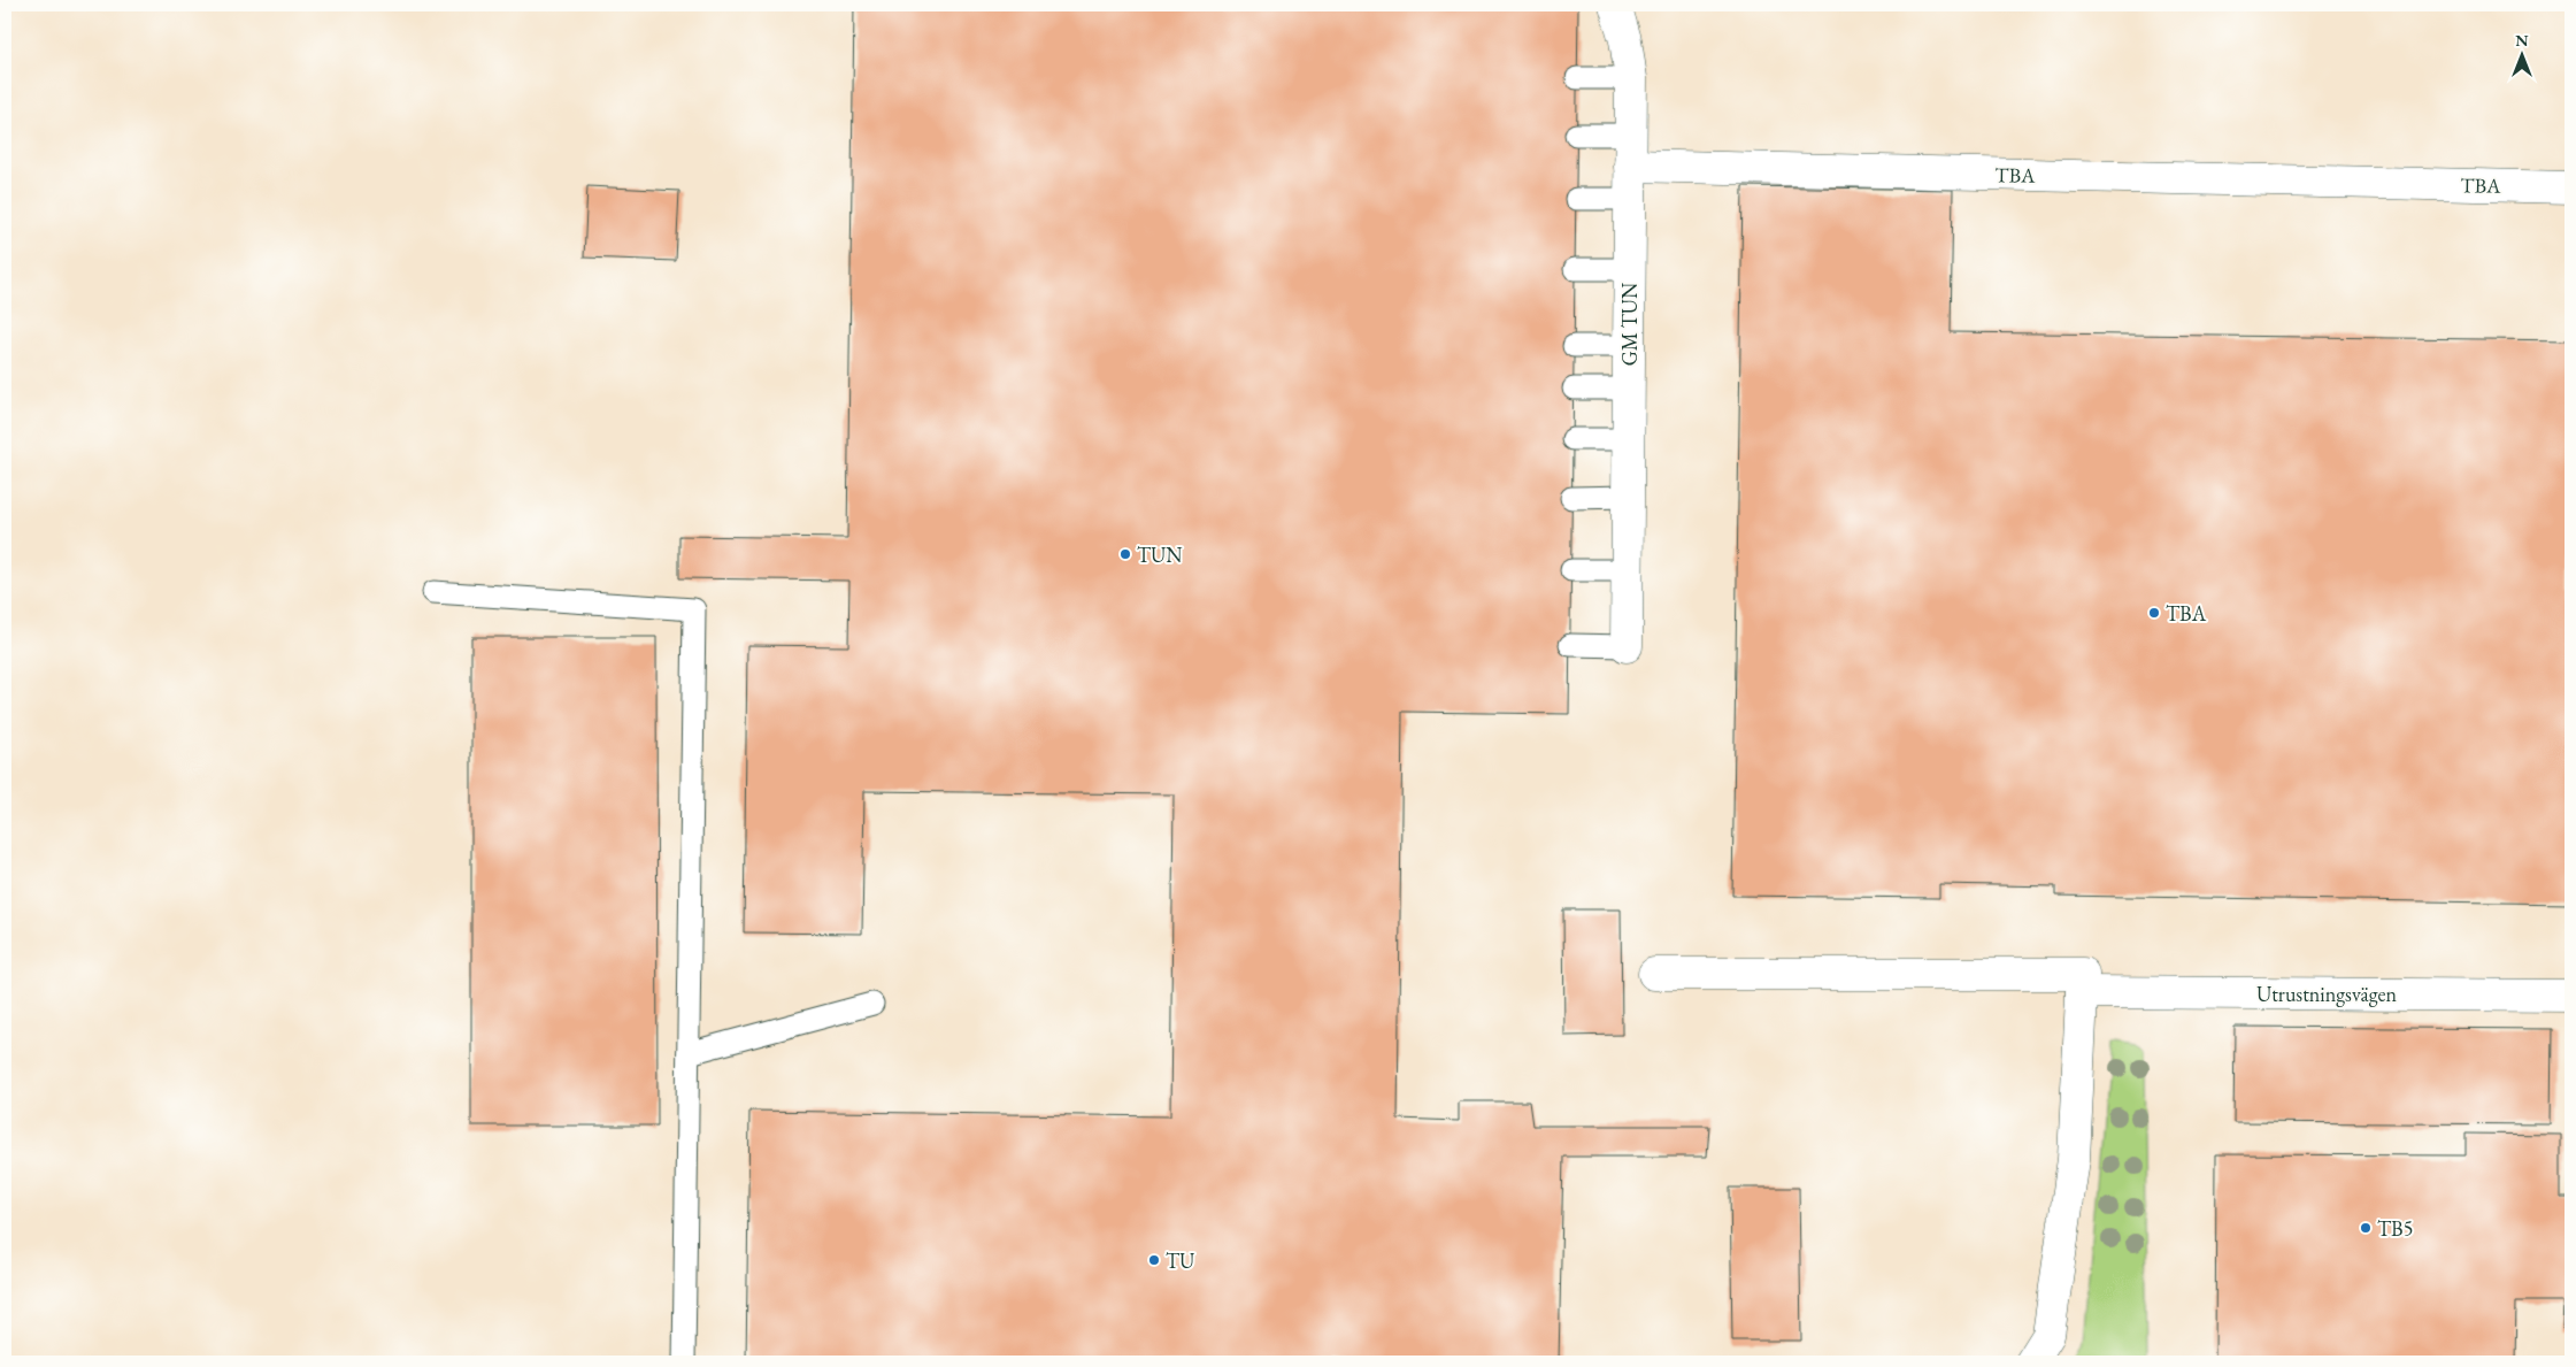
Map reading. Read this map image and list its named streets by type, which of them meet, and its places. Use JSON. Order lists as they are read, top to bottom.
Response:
{
  "streets": {
    "street": ["TBA", "GM TUN", "Utrustningsvägen"]
  },
  "crossings": [
    ["TBA", "GM TUN"]
  ],
  "places": [
    "TUN",
    "TBA",
    "TB5",
    "TU"
  ],
  "north": "top"
}
